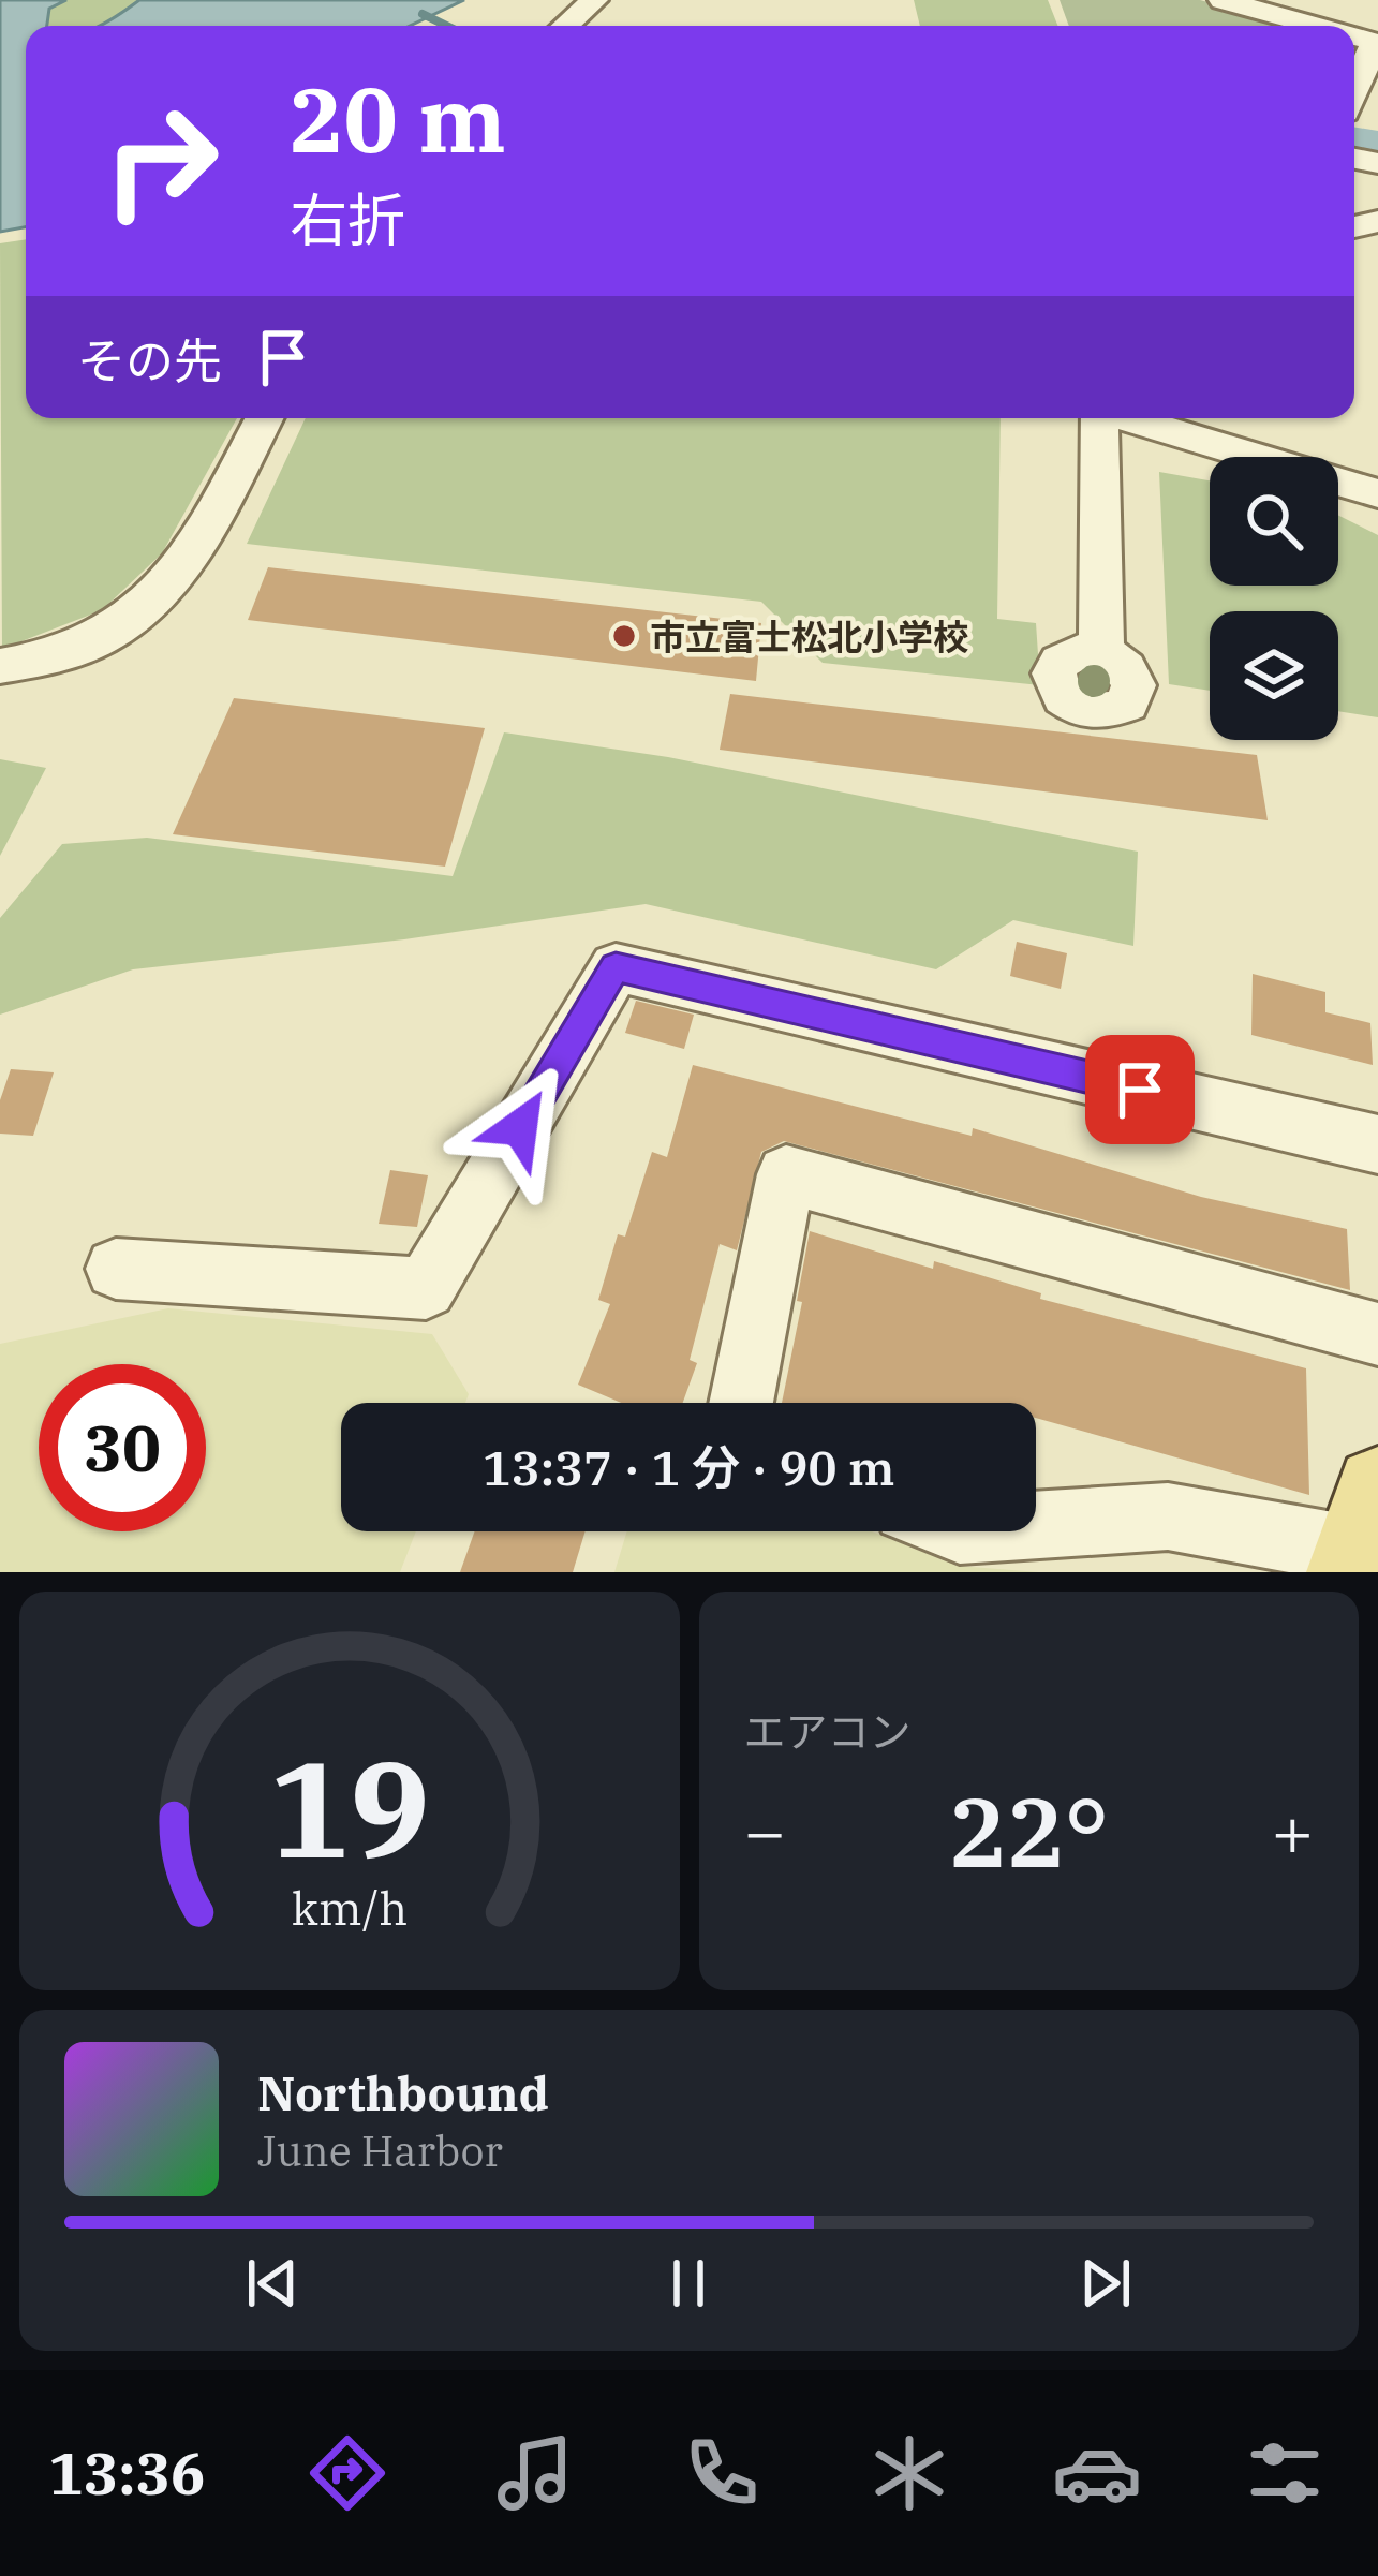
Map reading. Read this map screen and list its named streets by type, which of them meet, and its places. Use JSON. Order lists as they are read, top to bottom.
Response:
{
  "places": ["市立富士松北小学校"],
  "page": {
    "turn": ["20 m", "右折"],
    "then": "その先",
    "limit": "30",
    "trip": "13:37 · 1 分 · 90 m",
    "tile": "エアコン",
    "heat": ["−", "22°", "+"],
    "song": ["Northbound", "June Harbor"],
    "tabs": "13:36",
    "gauge": ["19", "km/h"]
  }
}
